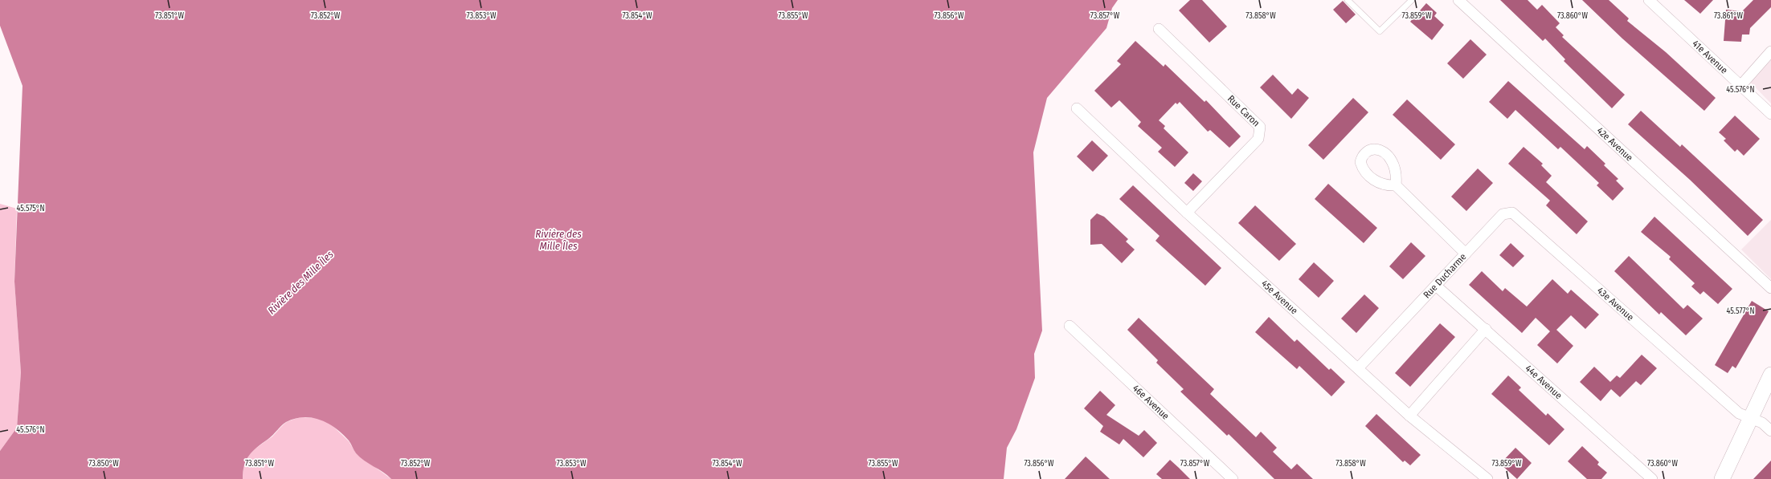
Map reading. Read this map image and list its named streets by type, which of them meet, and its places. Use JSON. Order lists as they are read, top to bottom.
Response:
{
  "streets": {
    "street": [
      "41e Avenue",
      "Rue Caron",
      "42e Avenue",
      "Rue Ducharme",
      "45e Avenue",
      "43e Avenue",
      "44e Avenue",
      "46e Avenue"
    ]
  },
  "crossings": [
    ["Rue Caron", "45e Avenue"],
    ["Rue Ducharme", "45e Avenue"],
    ["Rue Ducharme", "43e Avenue"],
    ["Rue Ducharme", "44e Avenue"]
  ],
  "water": ["Rivière des Mille Îles"],
  "coordinates": [
    "73.851°W",
    "73.852°W",
    "73.853°W",
    "73.854°W",
    "73.855°W",
    "73.856°W",
    "73.857°W",
    "73.858°W",
    "73.859°W",
    "73.860°W",
    "73.861°W",
    "45.576°N",
    "45.575°N",
    "45.577°N",
    "73.850°W"
  ]
}
